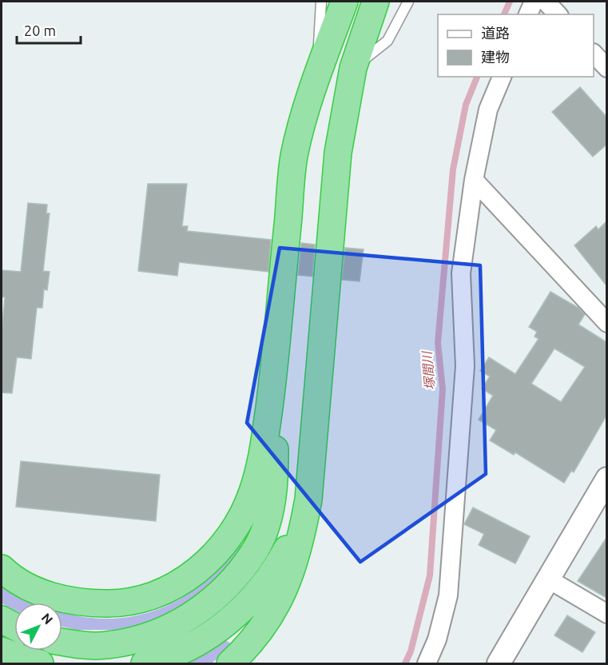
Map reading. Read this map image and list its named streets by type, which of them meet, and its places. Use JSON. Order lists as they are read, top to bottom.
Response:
{
  "water": ["塚間川"],
  "legend": ["道路", "建物"],
  "scale_bar": "20 m",
  "north": "top right"
}
